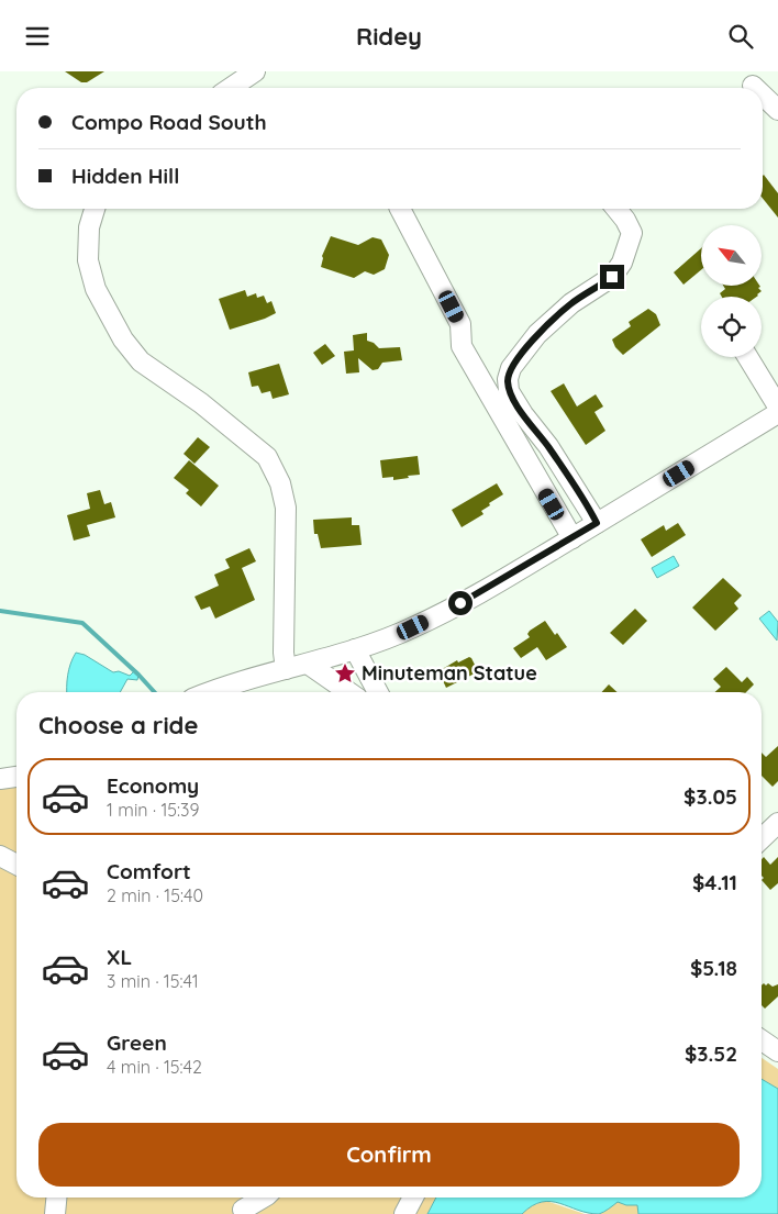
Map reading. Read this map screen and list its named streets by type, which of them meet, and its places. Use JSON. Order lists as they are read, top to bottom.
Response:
{
  "places": {
    "place": ["Minuteman Statue"]
  },
  "north": "top left",
  "page": {
    "header": "Ridey",
    "banner": ["Compo Road South", "Hidden Hill"],
    "heading": "Choose a ride",
    "list": [
      {
        "name": "Economy",
        "note": "1 min · 15:39",
        "value": "$3.05"
      },
      {
        "name": "Comfort",
        "note": "2 min · 15:40",
        "value": "$4.11"
      },
      {
        "name": "XL",
        "note": "3 min · 15:41",
        "value": "$5.18"
      },
      {
        "name": "Green",
        "note": "4 min · 15:42",
        "value": "$3.52"
      }
    ],
    "buttons": "Confirm"
  }
}
